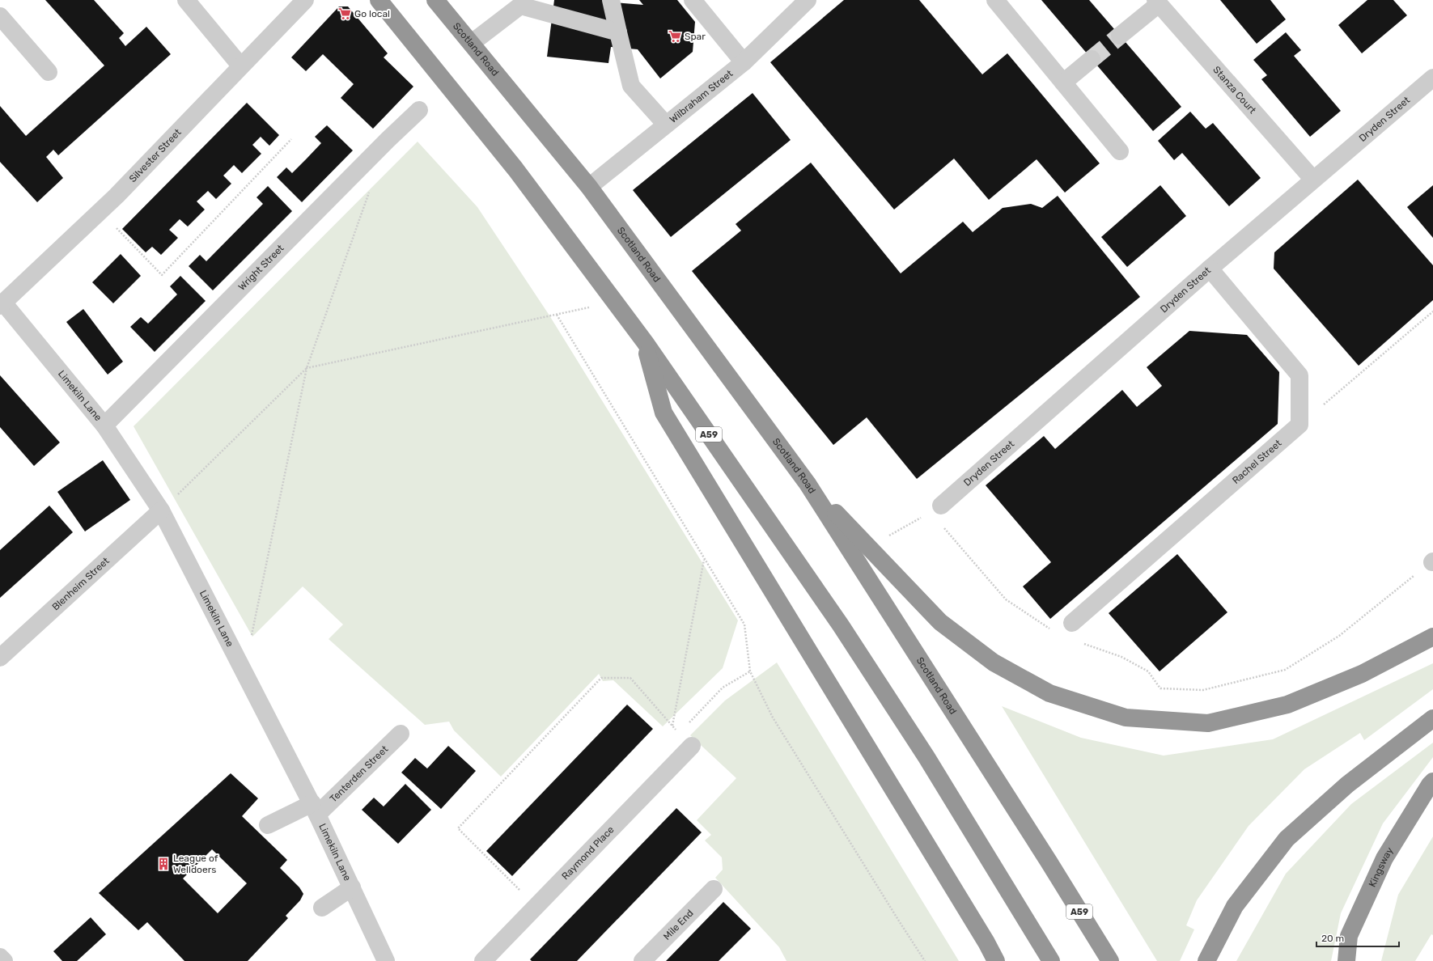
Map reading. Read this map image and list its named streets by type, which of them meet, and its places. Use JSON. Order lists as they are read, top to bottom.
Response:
{
  "streets": {
    "highway": ["Scotland Road", "A59", "Kingsway"],
    "street": [
      "Stanza Court",
      "Wilbraham Street",
      "Dryden Street",
      "Silvester Street",
      "Wright Street",
      "Limekiln Lane",
      "Rachel Street",
      "Blenheim Street",
      "Tenterden Street",
      "Raymond Place",
      "Mile End"
    ]
  },
  "crossings": [
    ["Scotland Road", "Wilbraham Street"],
    ["Stanza Court", "Dryden Street"],
    ["Silvester Street", "Limekiln Lane"],
    ["Wright Street", "Limekiln Lane"],
    ["Limekiln Lane", "Blenheim Street"],
    ["Limekiln Lane", "Tenterden Street"]
  ],
  "places": {
    "supermarket": ["Go local", "Spar"],
    "building": ["League of Welldoers"]
  },
  "scale_bar": "20 m"
}
